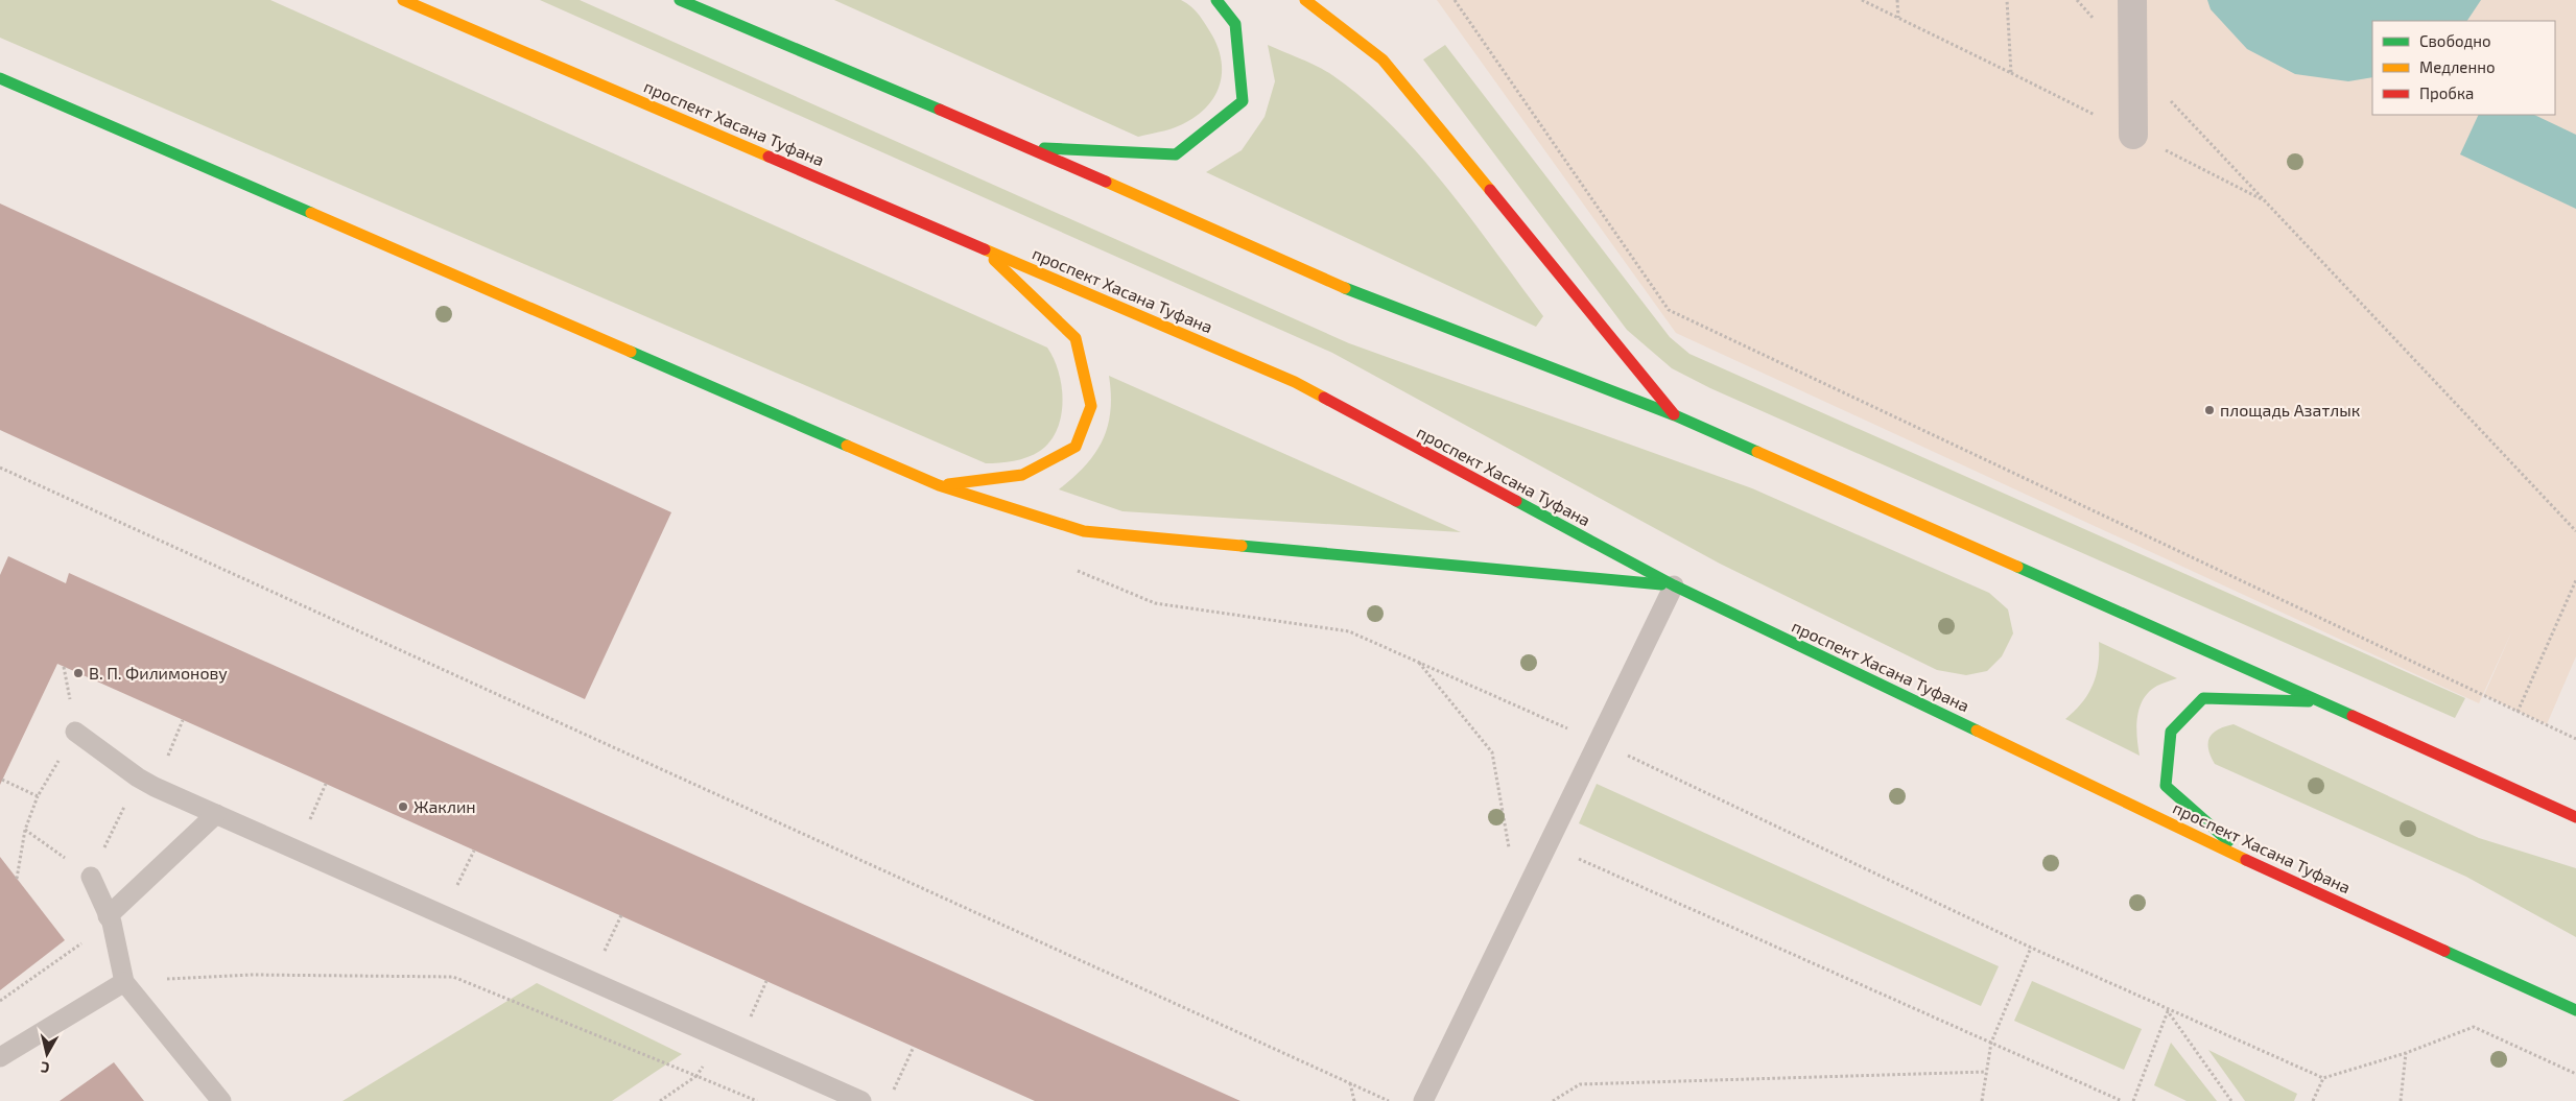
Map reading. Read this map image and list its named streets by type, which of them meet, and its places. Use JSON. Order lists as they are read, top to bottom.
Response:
{
  "streets": {
    "main road": ["проспект Хасана Туфана"]
  },
  "places": ["площадь Азатлык", "В. П. Филимонову", "Жаклин"],
  "legend": ["Свободно", "Медленно", "Пробка"],
  "north": "bottom"
}
